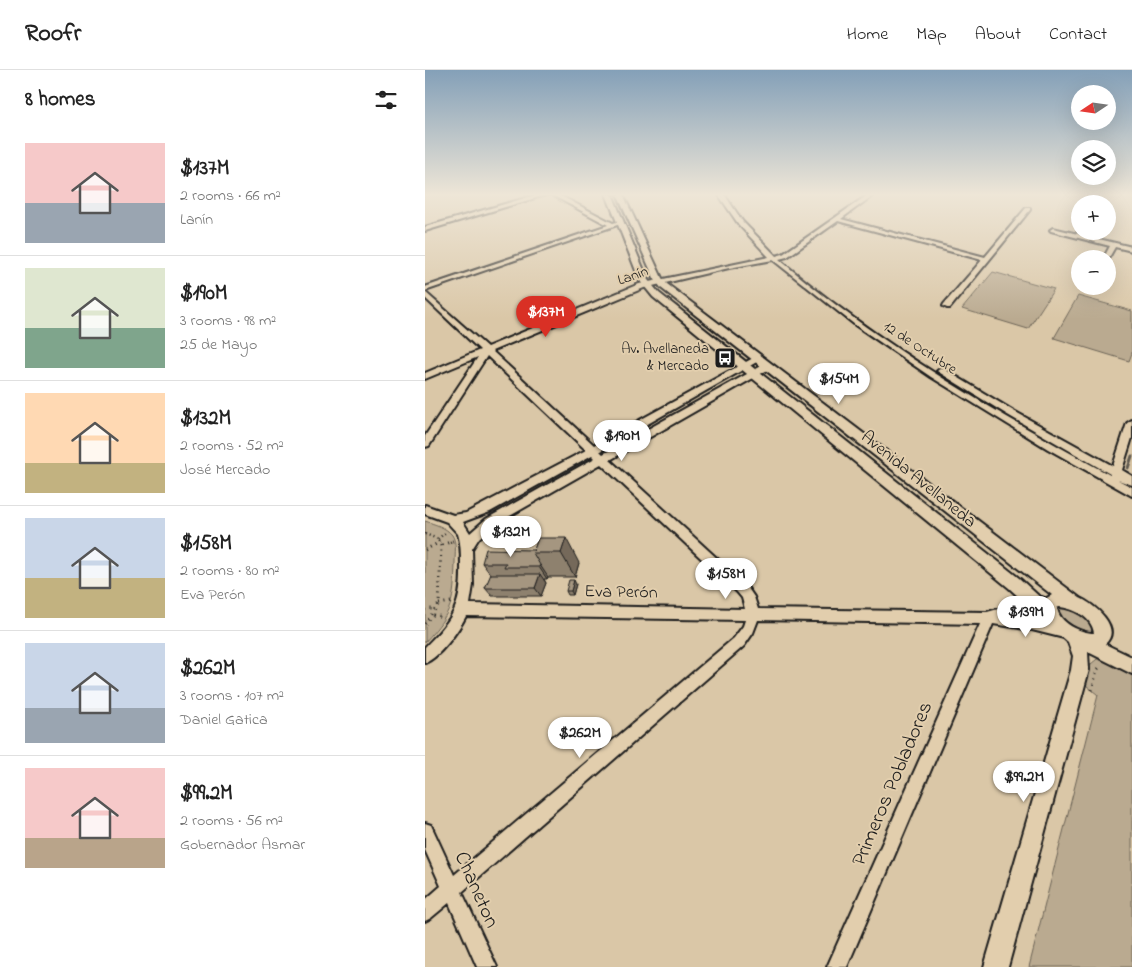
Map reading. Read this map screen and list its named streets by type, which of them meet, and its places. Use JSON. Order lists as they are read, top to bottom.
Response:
{
  "streets": {
    "street": [
      "Lanín",
      "12 de Octubre",
      "Avenida Avellaneda",
      "Eva Perón",
      "Primeros Pobladores",
      "Chaneton"
    ]
  },
  "crossings": [
    ["Lanín", "12 de Octubre"],
    ["Lanín", "Avenida Avellaneda"],
    ["Avenida Avellaneda", "Eva Perón"],
    ["Eva Perón", "Primeros Pobladores"]
  ],
  "places": {
    "bus stop": ["Av. Avellaneda & Mercado"]
  },
  "north": "left",
  "page": {
    "header": "Roofr",
    "nav": [
      "Home",
      "Map",
      "About",
      "Contact"
    ],
    "heading": "8 homes",
    "map_buttons": ["+", "−"],
    "list": [
      {
        "name": "$137M",
        "note": "2 rooms · 66 m² · Lanín"
      },
      {
        "name": "$190M",
        "note": "3 rooms · 98 m² · 25 de Mayo"
      },
      {
        "name": "$132M",
        "note": "2 rooms · 52 m² · José Mercado"
      },
      {
        "name": "$158M",
        "note": "2 rooms · 80 m² · Eva Perón"
      },
      {
        "name": "$262M",
        "note": "3 rooms · 107 m² · Daniel Gatica"
      },
      {
        "name": "$99.2M",
        "note": "2 rooms · 56 m² · Gobernador Asmar"
      }
    ],
    "price": [
      "$137M",
      "$154M",
      "$190M",
      "$132M",
      "$158M",
      "$139M",
      "$262M",
      "$99.2M"
    ]
  }
}
